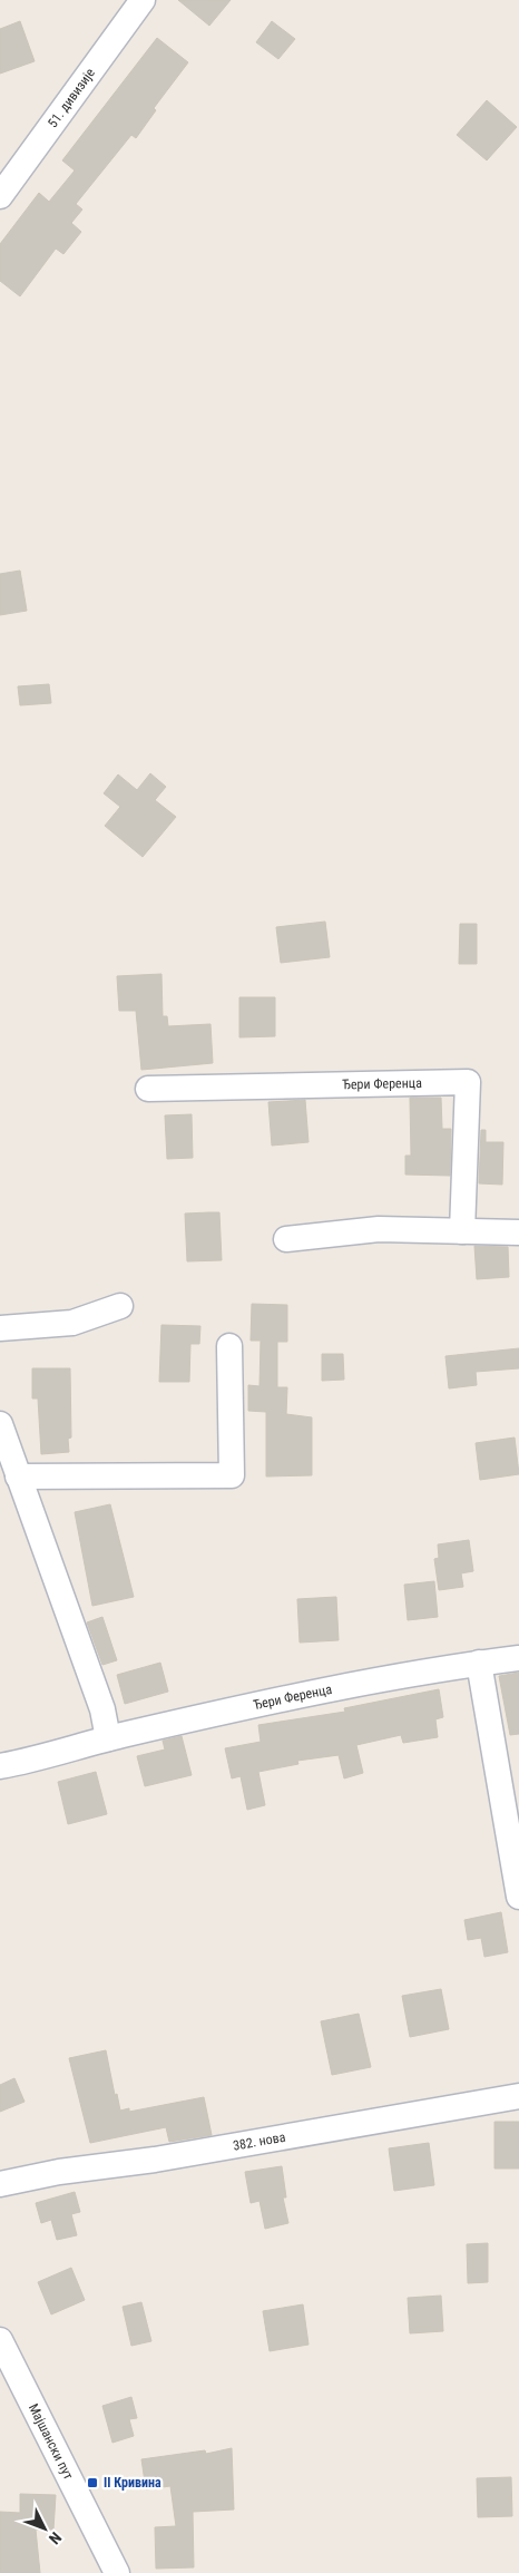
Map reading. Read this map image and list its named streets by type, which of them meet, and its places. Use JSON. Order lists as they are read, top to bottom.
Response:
{
  "streets": {
    "street": [
      "51. дивизије",
      "Ђери Ференца",
      "382. нова",
      "Мајшански пут"
    ]
  },
  "places": {
    "transit": ["II Кривина"]
  },
  "north": "bottom right"
}
